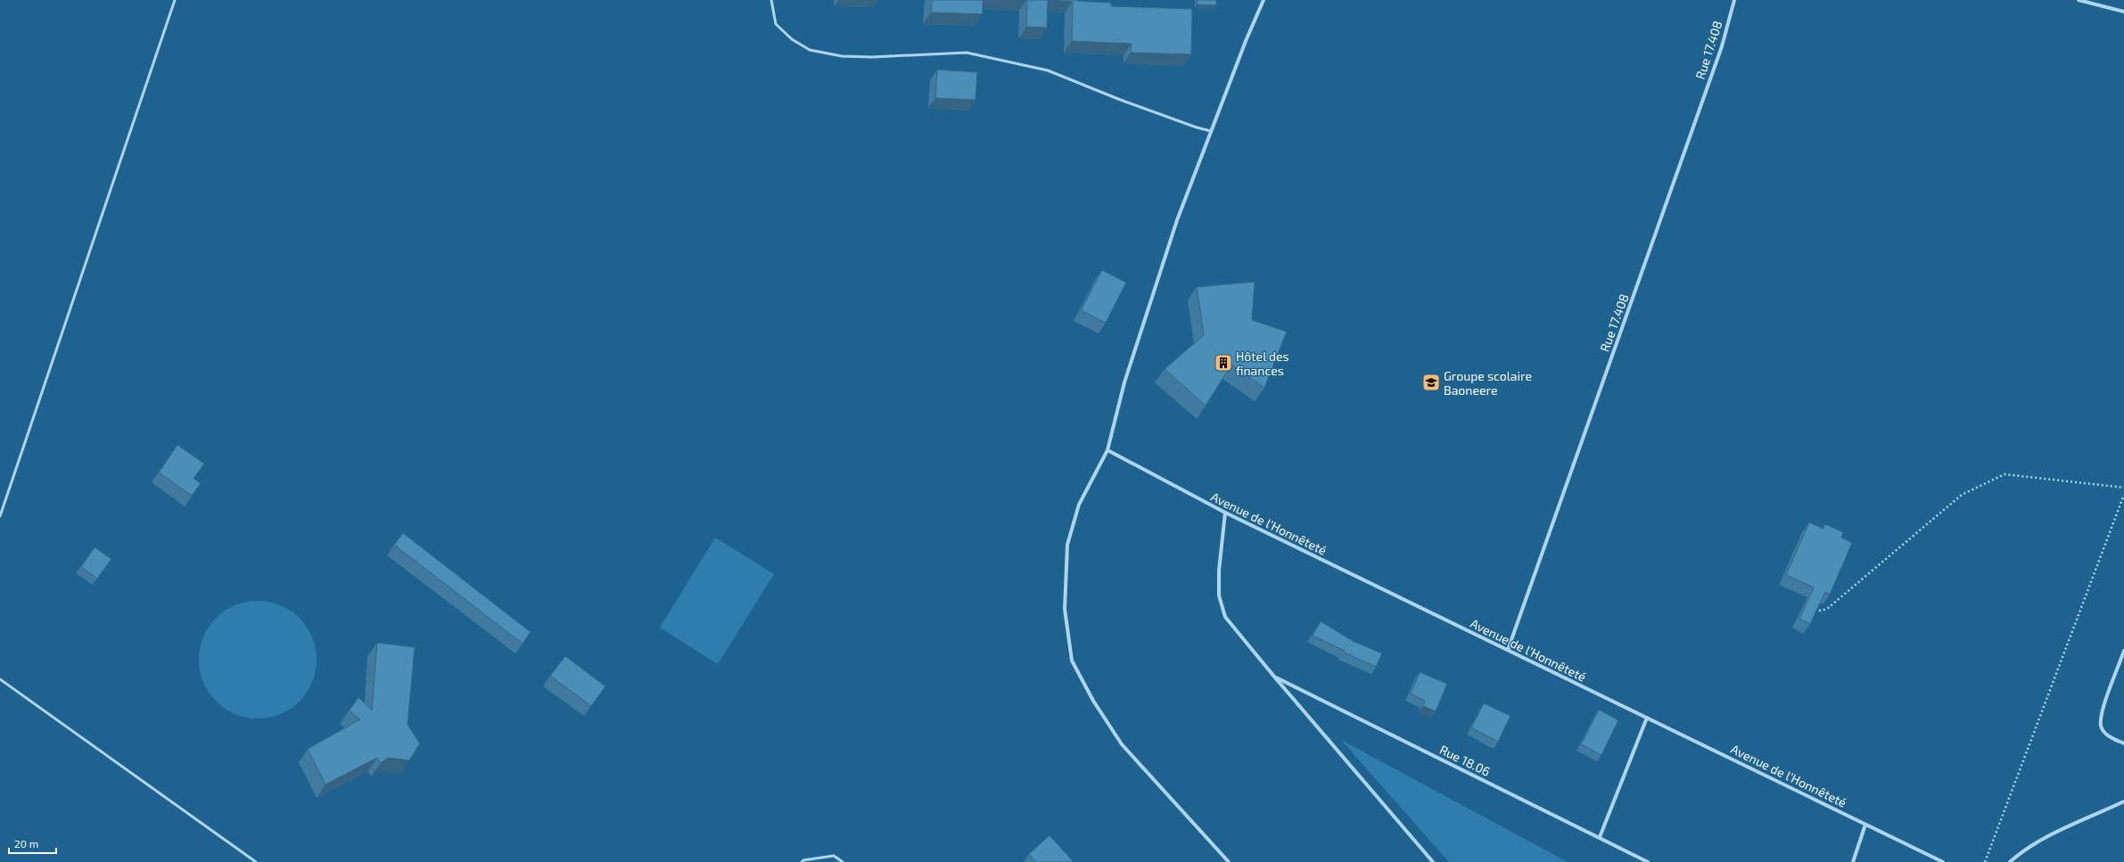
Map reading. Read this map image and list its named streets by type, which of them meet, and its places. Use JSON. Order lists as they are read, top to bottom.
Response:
{
  "streets": {
    "street": ["Rue 17.408", "Avenue de l'Honnêteté", "Rue 18.06"]
  },
  "crossings": [
    ["Rue 17.408", "Avenue de l'Honnêteté"]
  ],
  "places": {
    "building": ["Hôtel des finances"],
    "school or university": ["Groupe scolaire Baoneere"]
  },
  "scale_bar": "20 m"
}
